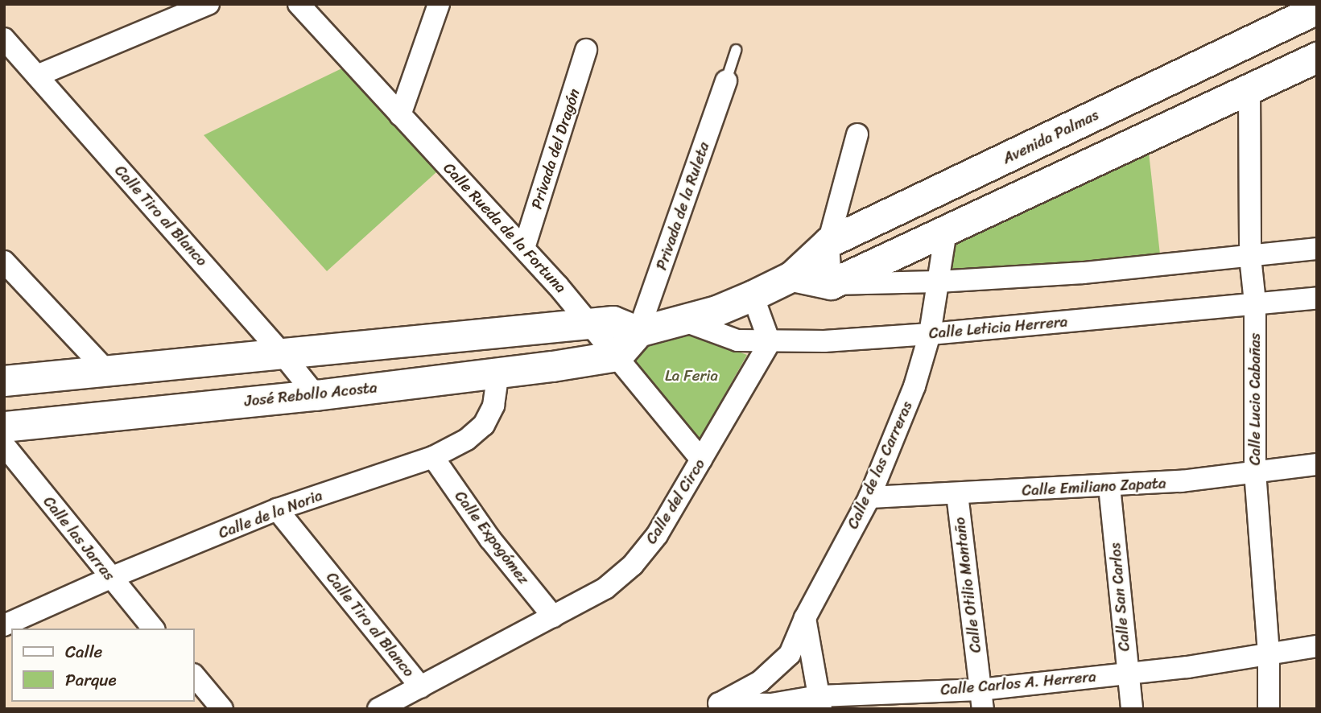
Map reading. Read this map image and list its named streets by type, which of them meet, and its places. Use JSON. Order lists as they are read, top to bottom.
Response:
{
  "streets": {
    "main road": ["Avenida Palmas", "José Rebollo Acosta"],
    "street": [
      "Privada del Dragón",
      "Privada de la Ruleta",
      "Calle Tiro al Blanco",
      "Calle Rueda de la Fortuna",
      "Calle Leticia Herrera",
      "Calle Lucio Cabañas",
      "Calle de las Carreras",
      "Calle Emiliano Zapata",
      "Calle del Circo",
      "Calle de la Noria",
      "Calle Expogómez",
      "Calle las Jarras",
      "Calle Otilio Montaño",
      "Calle San Carlos",
      "Calle Carlos A. Herrera"
    ]
  },
  "crossings": [
    ["Avenida Palmas", "Privada de la Ruleta"],
    ["Avenida Palmas", "Calle Leticia Herrera"],
    ["Privada del Dragón", "Calle Rueda de la Fortuna"],
    ["Calle Tiro al Blanco", "José Rebollo Acosta"],
    ["Calle Tiro al Blanco", "Calle del Circo"],
    ["Calle Tiro al Blanco", "Calle de la Noria"],
    ["Calle Rueda de la Fortuna", "José Rebollo Acosta"],
    ["Calle Rueda de la Fortuna", "Calle del Circo"],
    ["Calle Leticia Herrera", "Calle Lucio Cabañas"],
    ["Calle Leticia Herrera", "Calle de las Carreras"],
    ["Calle Leticia Herrera", "Calle del Circo"],
    ["José Rebollo Acosta", "Calle de la Noria"],
    ["Calle Lucio Cabañas", "Calle Emiliano Zapata"],
    ["Calle Lucio Cabañas", "Calle Carlos A. Herrera"],
    ["Calle de las Carreras", "Calle Emiliano Zapata"],
    ["Calle de las Carreras", "Calle Carlos A. Herrera"],
    ["Calle Emiliano Zapata", "Calle Otilio Montaño"],
    ["Calle Emiliano Zapata", "Calle San Carlos"],
    ["Calle del Circo", "Calle Expogómez"],
    ["Calle de la Noria", "Calle Expogómez"],
    ["Calle de la Noria", "Calle las Jarras"],
    ["Calle Otilio Montaño", "Calle Carlos A. Herrera"],
    ["Calle San Carlos", "Calle Carlos A. Herrera"]
  ],
  "parks": ["La Feria"],
  "legend": ["Calle", "Parque"]
}
